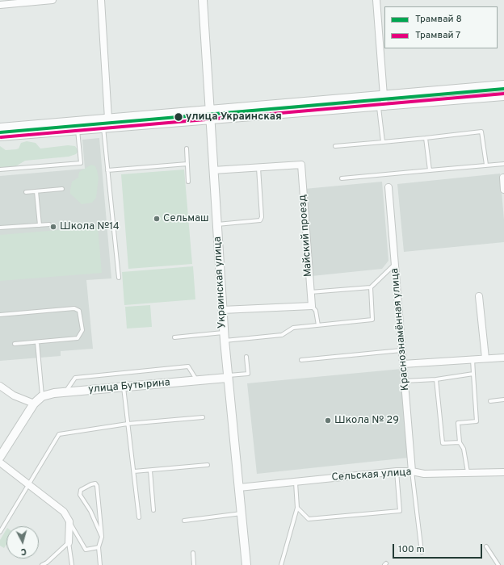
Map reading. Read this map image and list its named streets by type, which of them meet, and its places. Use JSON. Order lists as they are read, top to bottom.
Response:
{
  "streets": {
    "street": [
      "Майский проезд",
      "Украинская улица",
      "Краснознамённая улица",
      "улица Бутырина",
      "Сельская улица"
    ]
  },
  "crossings": [
    ["Майский проезд", "Украинская улица"],
    ["Украинская улица", "улица Бутырина"],
    ["Украинская улица", "Сельская улица"],
    ["Краснознамённая улица", "Сельская улица"]
  ],
  "places": [
    "улица Украинская",
    "Сельмаш",
    "Школа №14",
    "Школа № 29"
  ],
  "lines": ["tram line 8", "tram line 7"],
  "legend": ["Трамвай 8", "Трамвай 7"],
  "scale_bar": "100 m",
  "north": "bottom"
}
